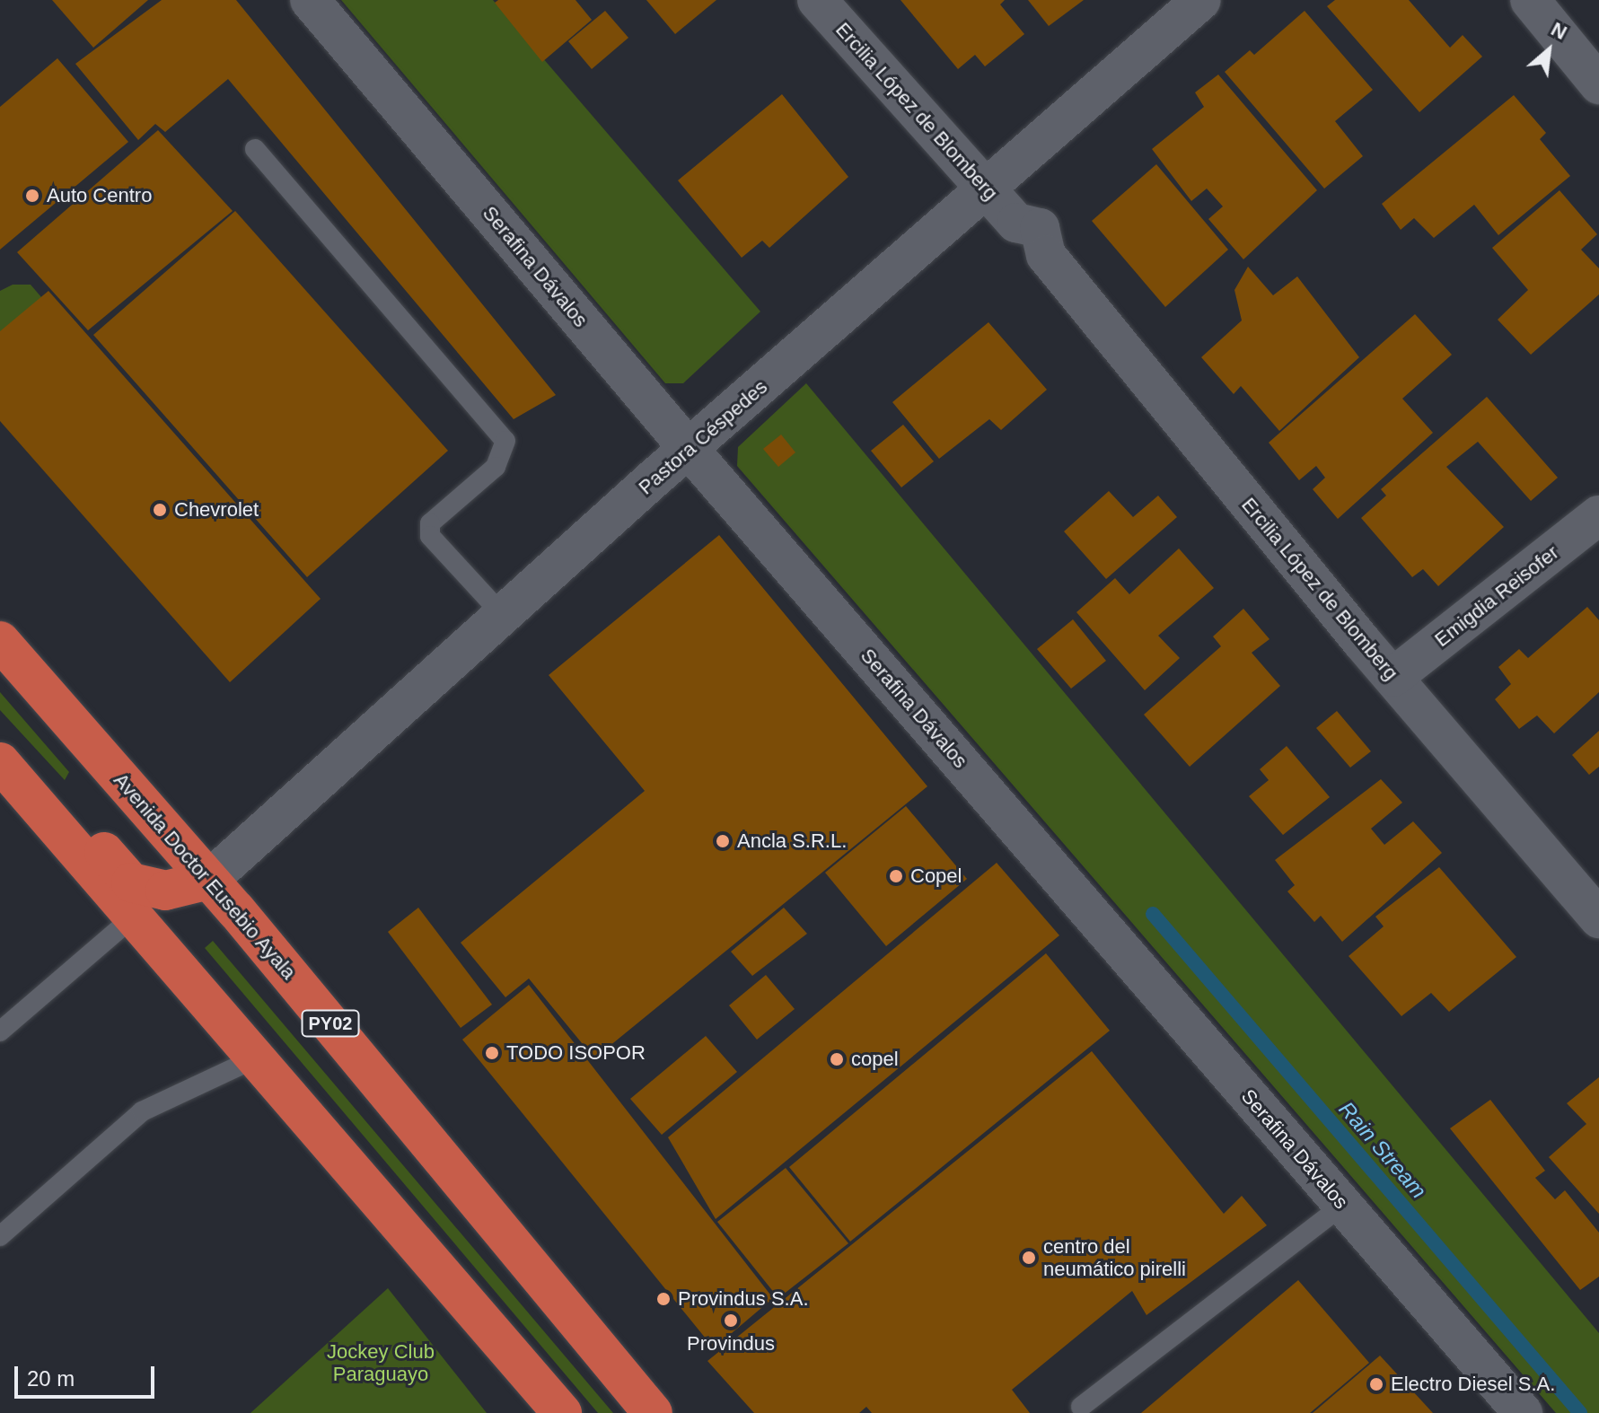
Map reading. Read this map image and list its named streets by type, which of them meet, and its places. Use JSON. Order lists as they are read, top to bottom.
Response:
{
  "streets": {
    "highway": ["Avenida Doctor Eusebio Ayala", "PY02"],
    "street": [
      "Ercilia López de Blomberg",
      "Serafina Dávalos",
      "Pastora Céspedes",
      "Emigdia Reisofer"
    ]
  },
  "crossings": [
    ["Ercilia López de Blomberg", "Pastora Céspedes"],
    ["Ercilia López de Blomberg", "Emigdia Reisofer"],
    ["Serafina Dávalos", "Pastora Céspedes"],
    ["Pastora Céspedes", "Avenida Doctor Eusebio Ayala"]
  ],
  "water": ["Rain Stream"],
  "parks": ["Jockey Club Paraguayo"],
  "places": [
    "Auto Centro",
    "Chevrolet",
    "Ancla S.R.L.",
    "Copel",
    "TODO ISOPOR",
    "copel",
    "centro del neumático pirelli",
    "Provindus S.A.",
    "Provindus",
    "Electro Diesel S.A."
  ],
  "scale_bar": "20 m",
  "north": "top right"
}
